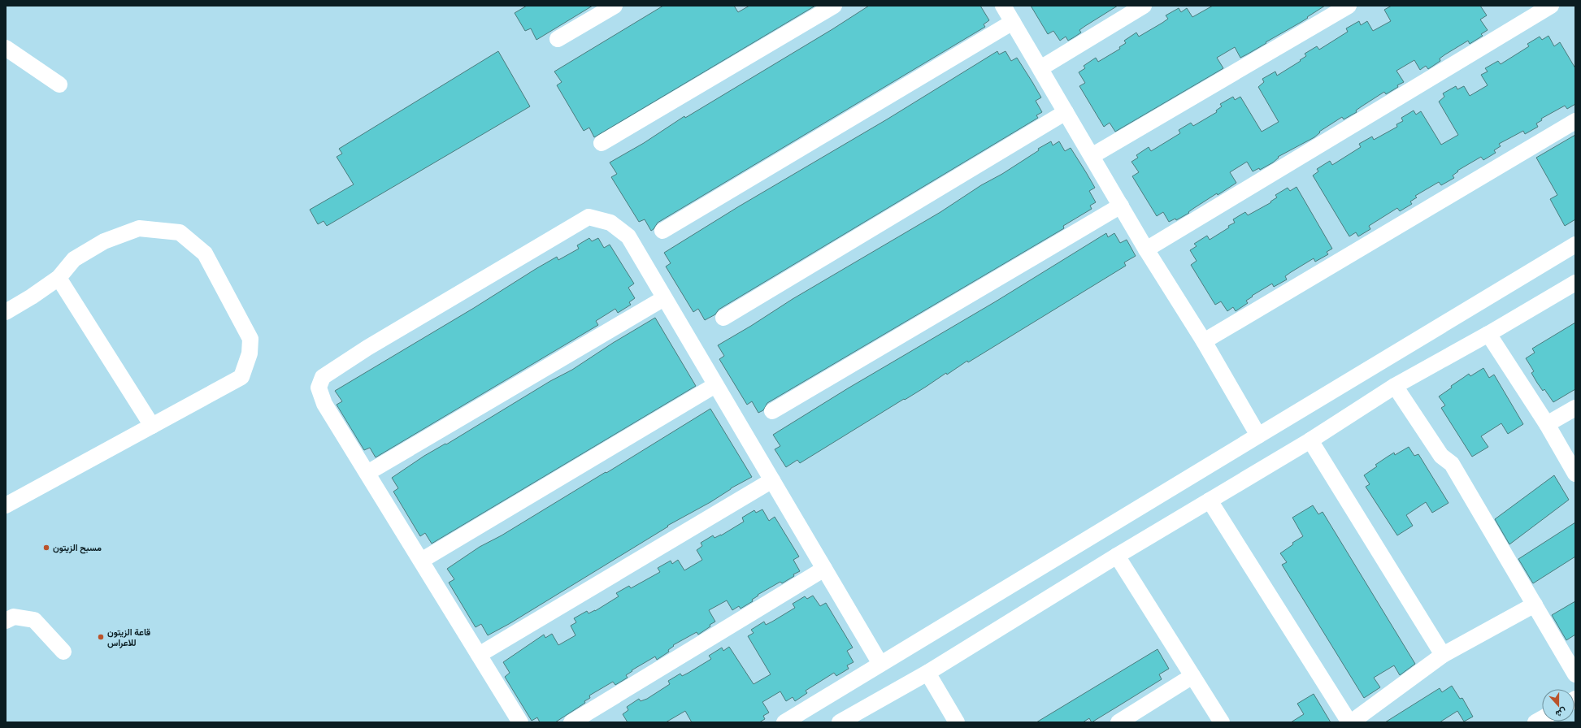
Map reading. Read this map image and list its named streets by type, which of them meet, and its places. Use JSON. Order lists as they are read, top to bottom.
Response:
{
  "places": ["مسبح الزيتون", "قاعة الزيتون للاعراس"],
  "north": "bottom"
}
